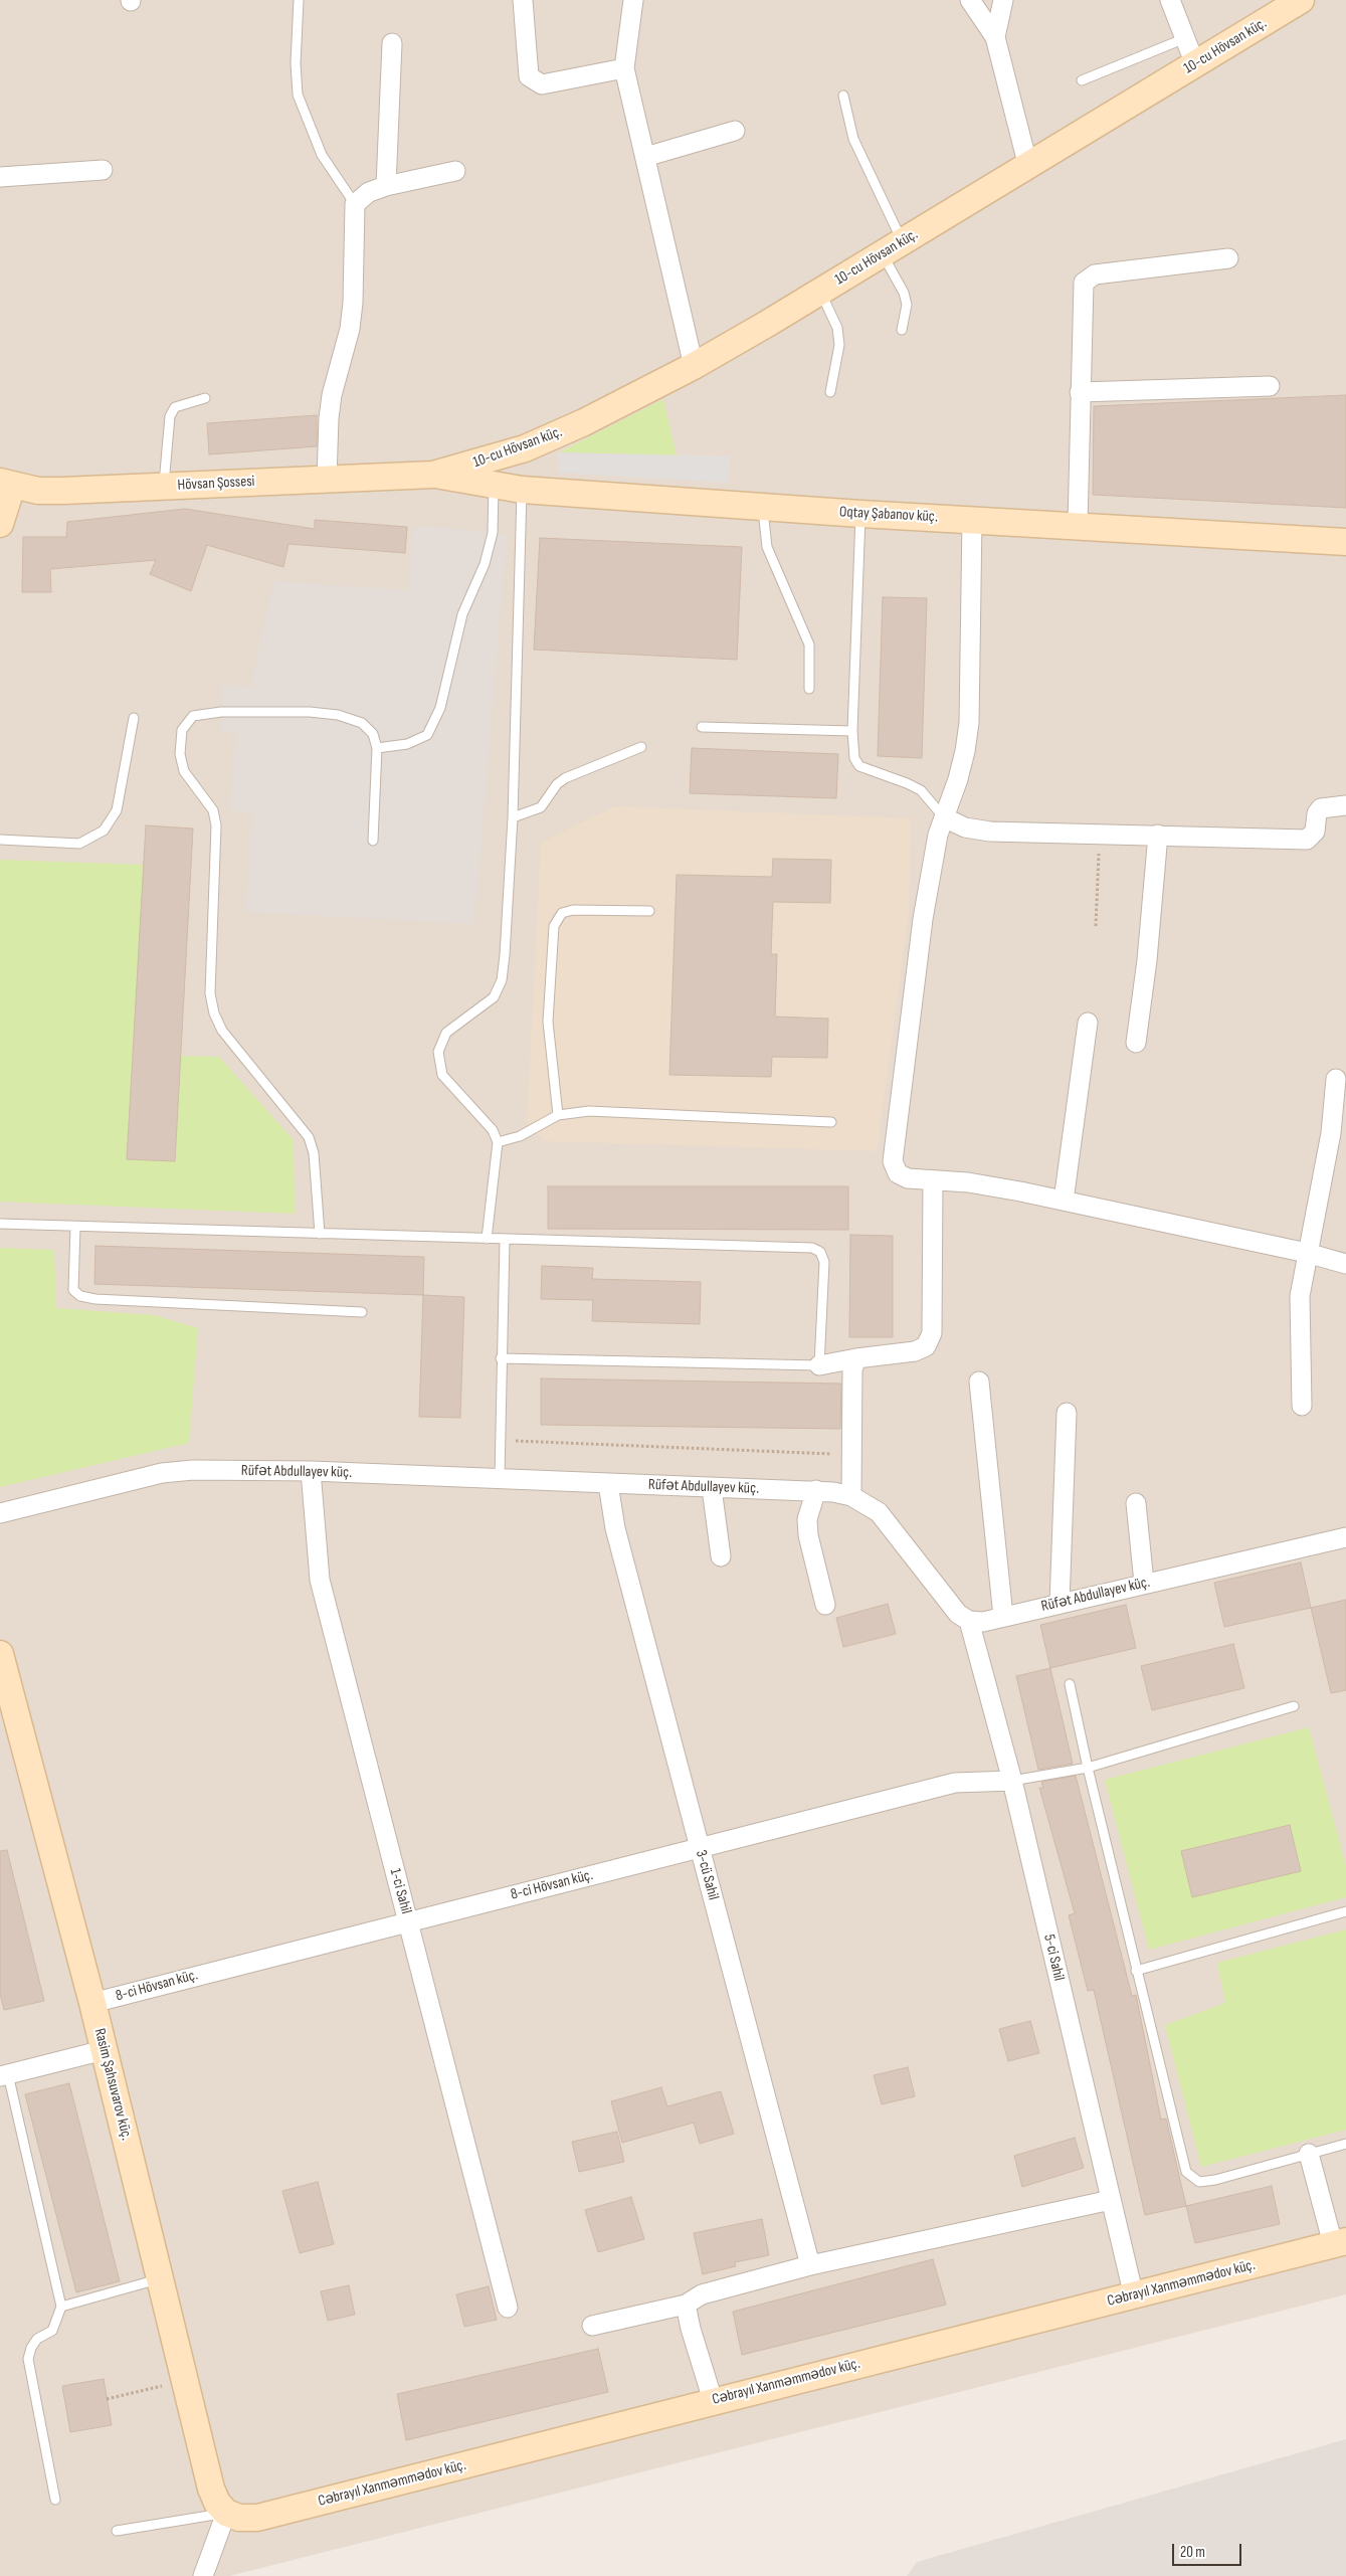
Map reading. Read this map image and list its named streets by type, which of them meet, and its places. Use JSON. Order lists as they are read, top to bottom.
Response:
{
  "streets": {
    "street": [
      "10-cu Hövsan küç.",
      "Hövsan Şossesi",
      "Oqtay Şabanov küç.",
      "Rüfət Abdullayev küç.",
      "3-cü Sahil",
      "8-ci Hövsan küç.",
      "1-ci Sahil",
      "5-ci Sahil",
      "Rasim Şahsuvarov küç.",
      "Cəbrayıl Xanməmmədov küç."
    ]
  },
  "crossings": [
    ["10-cu Hövsan küç.", "Hövsan Şossesi"],
    ["10-cu Hövsan küç.", "Oqtay Şabanov küç."],
    ["Hövsan Şossesi", "Oqtay Şabanov küç."],
    ["Rüfət Abdullayev küç.", "3-cü Sahil"],
    ["Rüfət Abdullayev küç.", "1-ci Sahil"],
    ["Rüfət Abdullayev küç.", "5-ci Sahil"],
    ["3-cü Sahil", "8-ci Hövsan küç."],
    ["8-ci Hövsan küç.", "1-ci Sahil"],
    ["8-ci Hövsan küç.", "5-ci Sahil"],
    ["8-ci Hövsan küç.", "Rasim Şahsuvarov küç."],
    ["5-ci Sahil", "Cəbrayıl Xanməmmədov küç."],
    ["Rasim Şahsuvarov küç.", "Cəbrayıl Xanməmmədov küç."]
  ],
  "scale_bar": "20 m"
}
